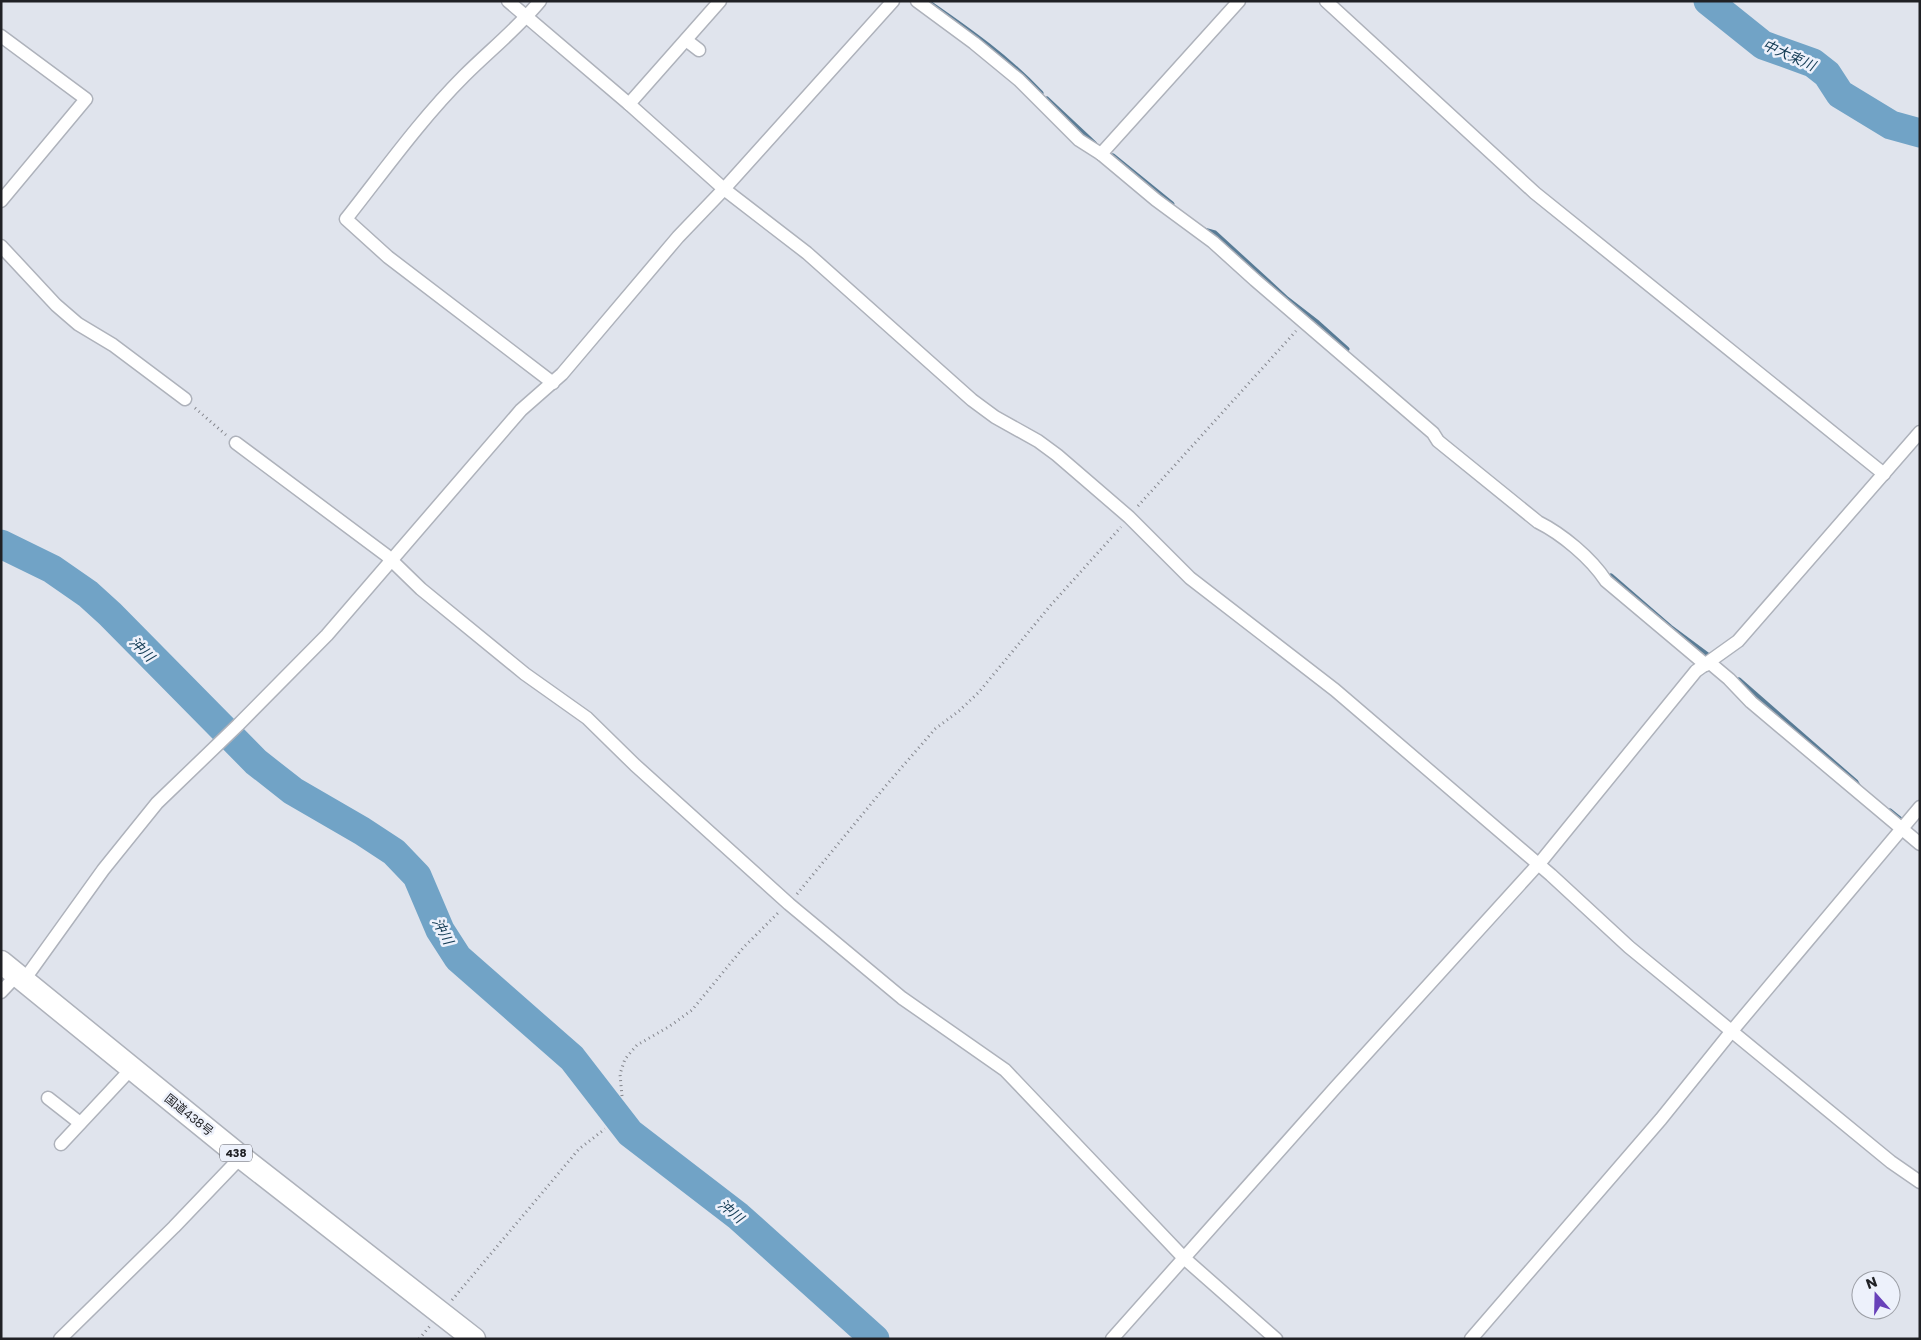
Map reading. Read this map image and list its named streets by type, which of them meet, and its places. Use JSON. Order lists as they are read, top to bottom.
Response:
{
  "streets": {
    "highway": ["国道438号", "438"]
  },
  "water": ["中大束川", "沖川"],
  "north": "top"
}
